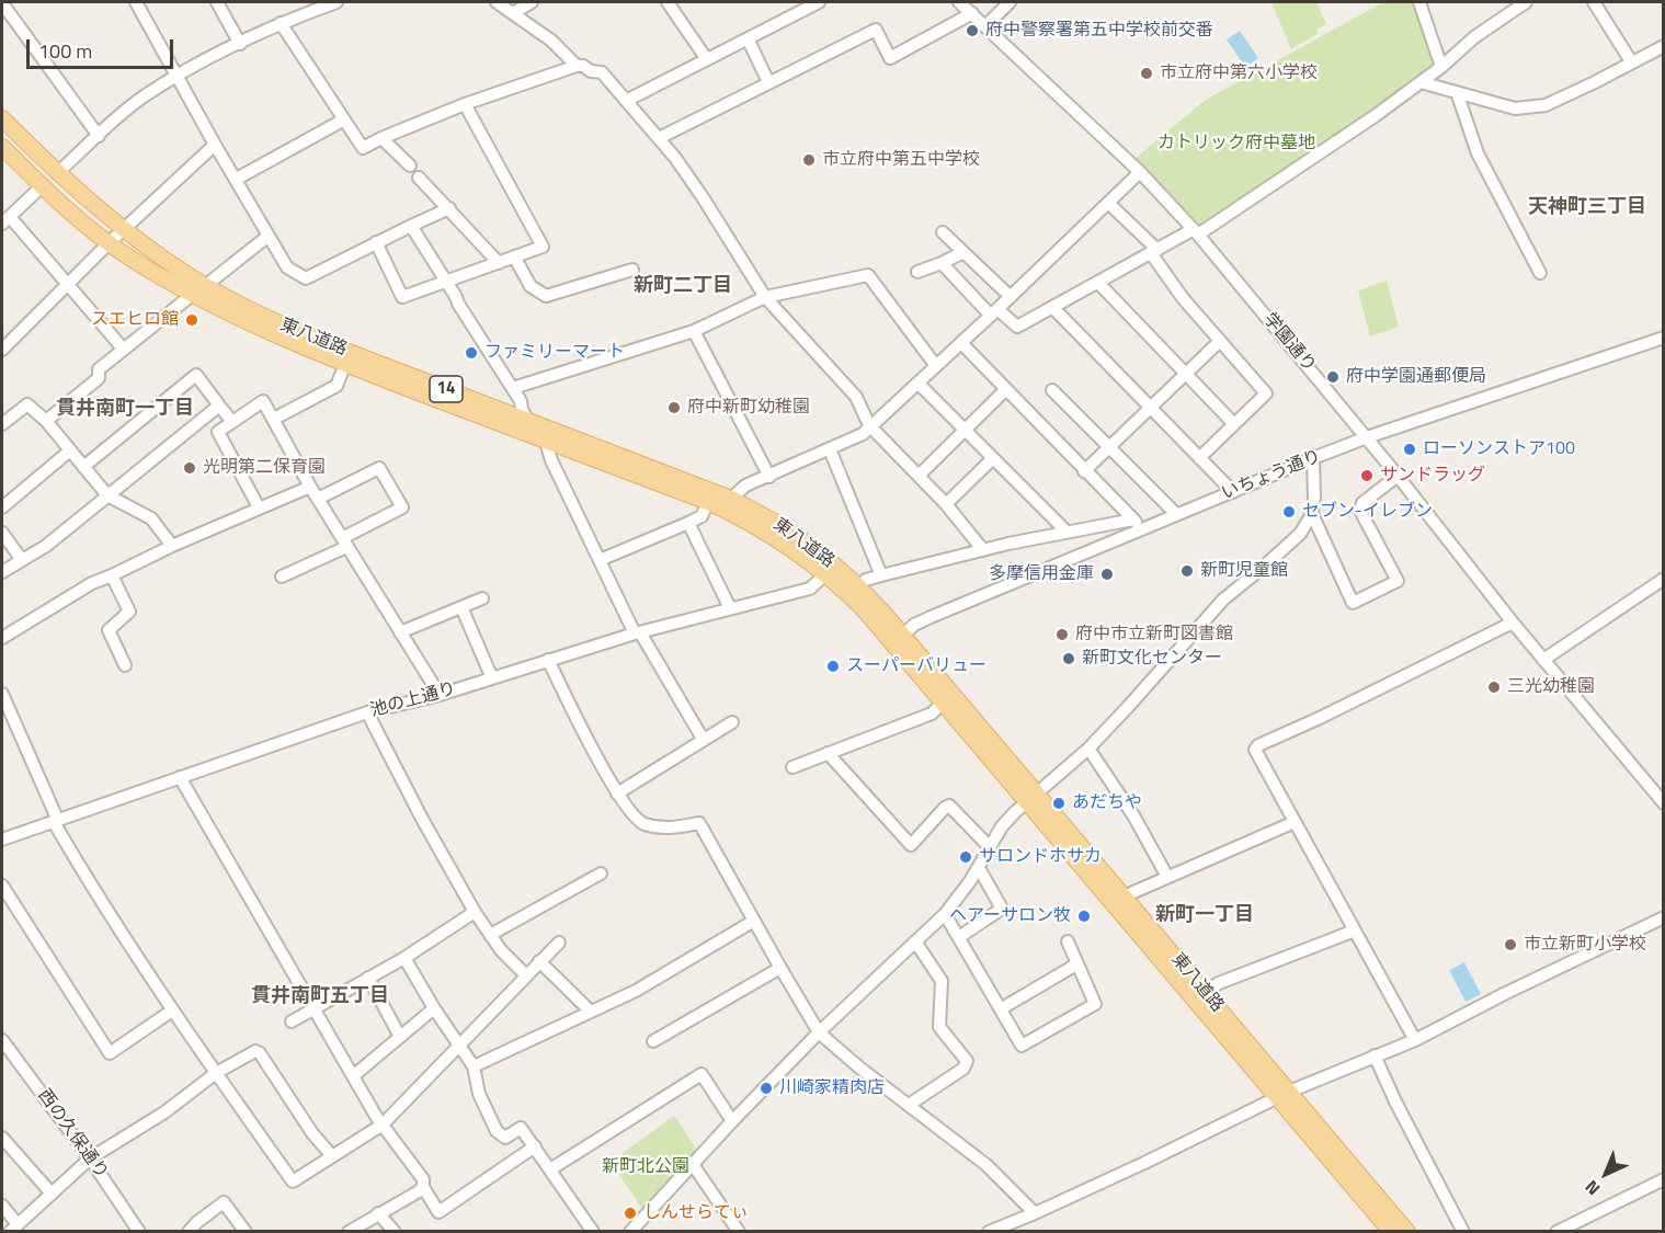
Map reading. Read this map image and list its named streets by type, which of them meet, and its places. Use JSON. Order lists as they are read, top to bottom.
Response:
{
  "streets": {
    "main road": ["東八道路", "14"],
    "street": [
      "学園通り",
      "いちょう通り",
      "池の上通り",
      "西の久保通り"
    ]
  },
  "crossings": [
    ["東八道路", "いちょう通り"],
    ["東八道路", "池の上通り"],
    ["学園通り", "いちょう通り"]
  ],
  "districts": [
    "天神町三丁目",
    "新町二丁目",
    "貫井南町一丁目",
    "新町一丁目",
    "貫井南町五丁目"
  ],
  "parks": ["カトリック府中墓地", "新町北公園"],
  "places": [
    "府中警察署第五中学校前交番",
    "市立府中第六小学校",
    "市立府中第五中学校",
    "スエヒロ館",
    "ファミリーマート",
    "府中学園通郵便局",
    "府中新町幼稚園",
    "ローソンストア100",
    "光明第二保育園",
    "サンドラッグ",
    "セブン-イレブン",
    "新町児童館",
    "多摩信用金庫",
    "府中市立新町図書館",
    "新町文化センター",
    "スーパーバリュー",
    "三光幼稚園",
    "あだちや",
    "サロンドホサカ",
    "ヘアーサロン牧",
    "市立新町小学校",
    "川崎家精肉店",
    "しんせらてぃ"
  ],
  "scale_bar": "100 m",
  "north": "bottom left"
}
